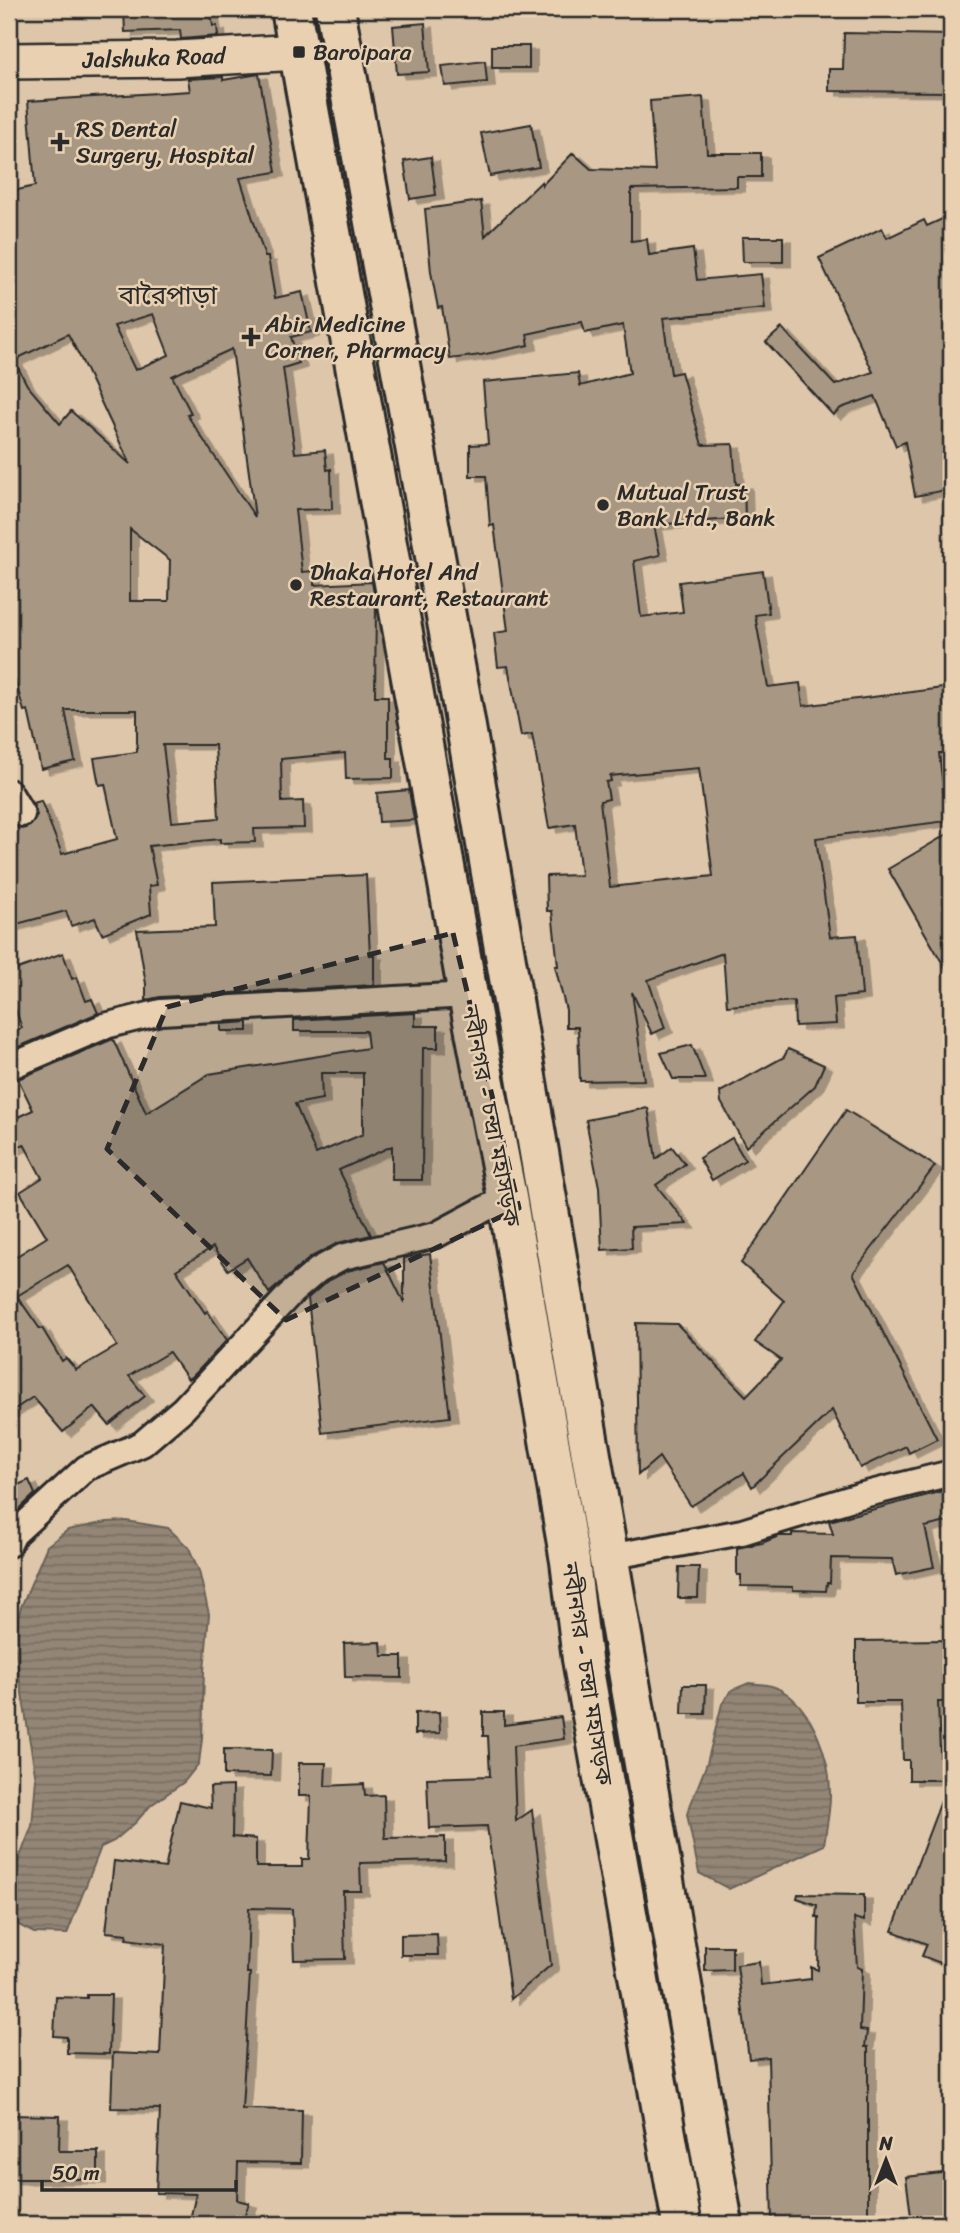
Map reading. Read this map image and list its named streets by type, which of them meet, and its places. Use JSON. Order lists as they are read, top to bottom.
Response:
{
  "streets": {
    "highway": ["নবীনগর - চন্দ্রা মহাসড়ক"],
    "street": ["Jalshuka Road"]
  },
  "crossings": [
    ["Jalshuka Road", "নবীনগর - চন্দ্রা মহাসড়ক"]
  ],
  "districts": ["বারৈপাড়া"],
  "places": {
    "transit": ["Baroipara"],
    "health": ["RS Dental Surgery, Hospital", "Abir Medicine Corner, Pharmacy"],
    "other": ["Mutual Trust Bank Ltd., Bank", "Dhaka Hotel And Restaurant, Restaurant"]
  },
  "scale_bar": "50 m",
  "north": "top"
}
